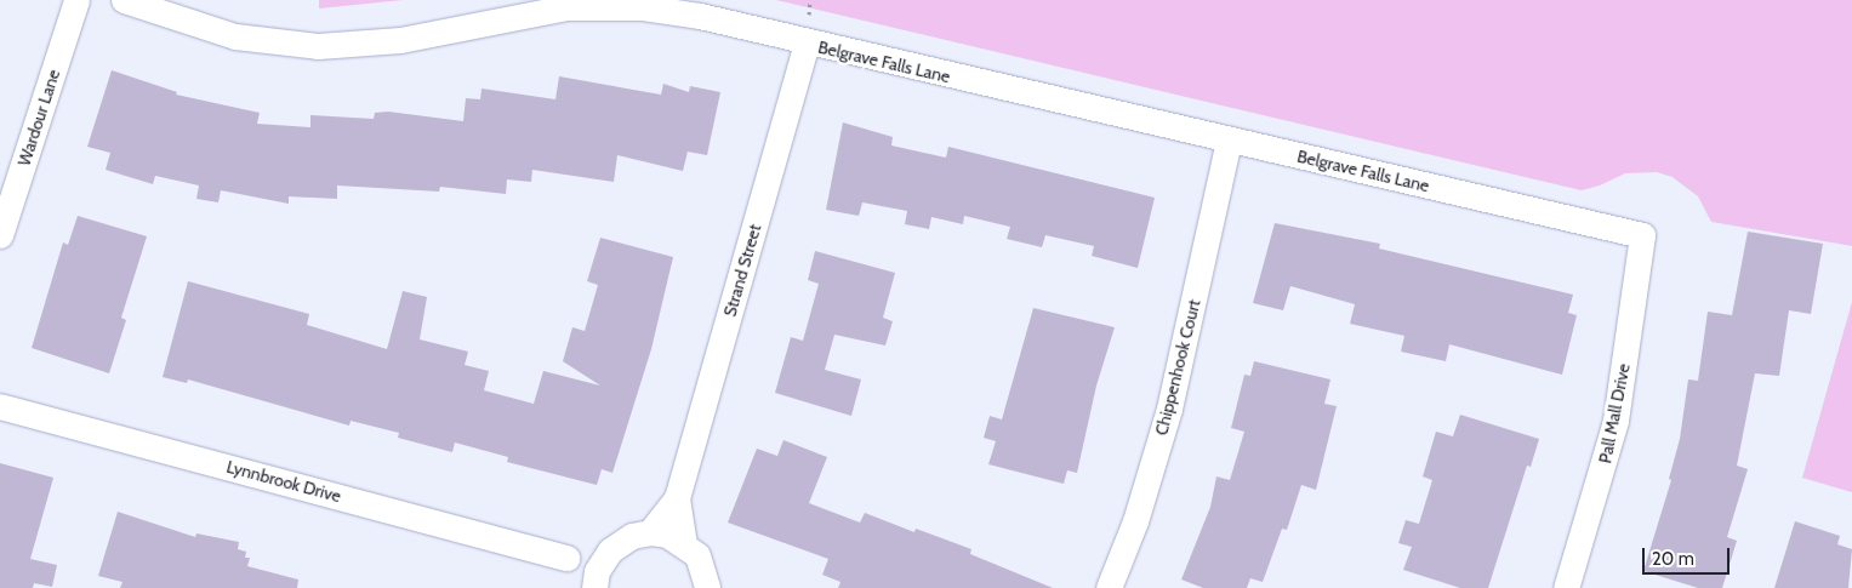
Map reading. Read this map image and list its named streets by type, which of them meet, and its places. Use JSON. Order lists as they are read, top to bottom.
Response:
{
  "streets": {
    "street": [
      "Belgrave Falls Lane",
      "Wardour Lane",
      "Strand Street",
      "Chippenhook Court",
      "Pall Mall Drive",
      "Lynnbrook Drive"
    ]
  },
  "crossings": [
    ["Belgrave Falls Lane", "Strand Street"],
    ["Belgrave Falls Lane", "Chippenhook Court"],
    ["Belgrave Falls Lane", "Pall Mall Drive"]
  ],
  "scale_bar": "20 m"
}
